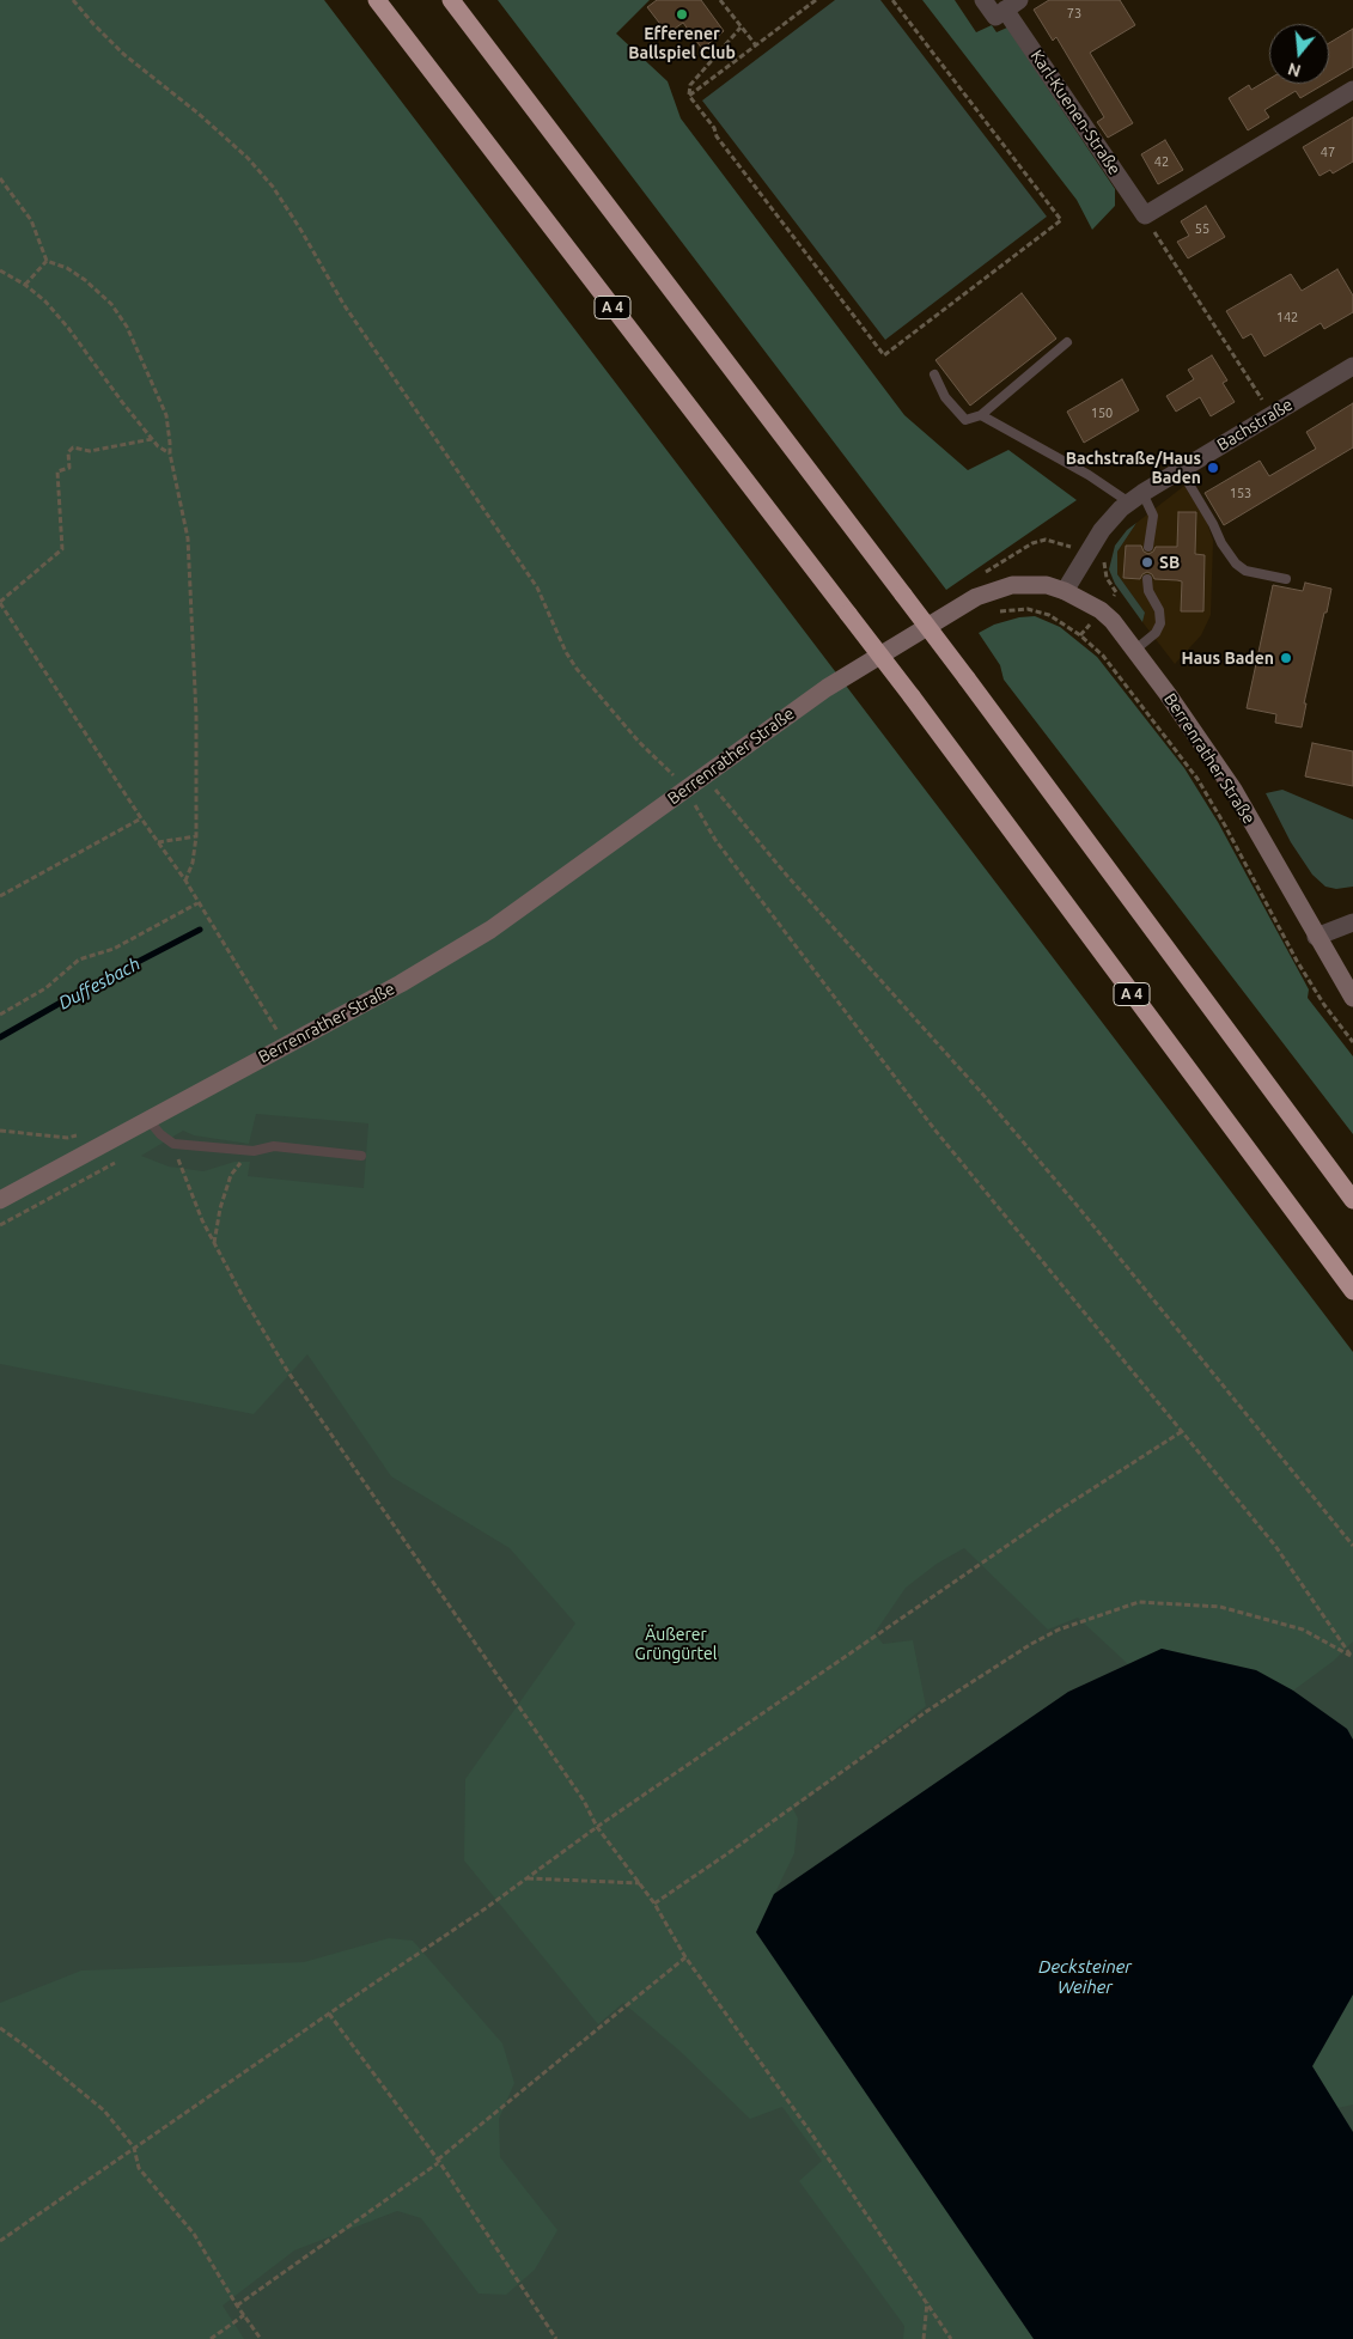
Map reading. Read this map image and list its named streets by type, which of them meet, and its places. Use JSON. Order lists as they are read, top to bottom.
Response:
{
  "streets": {
    "highway": ["A 4"],
    "street": ["Karl-Kuenen-Straße", "Bachstraße", "Berrenrather Straße"]
  },
  "crossings": [
    ["Bachstraße", "Berrenrather Straße"]
  ],
  "water": ["Duffesbach", "Decksteiner Weiher"],
  "parks": ["Äußerer Grüngürtel"],
  "places": [
    "Efferener Ballspiel Club",
    "Bachstraße/Haus Baden",
    "SB",
    "Haus Baden"
  ],
  "house_numbers": [
    "73",
    "47",
    "42",
    "55",
    "142",
    "150",
    "153"
  ],
  "north": "bottom"
}
